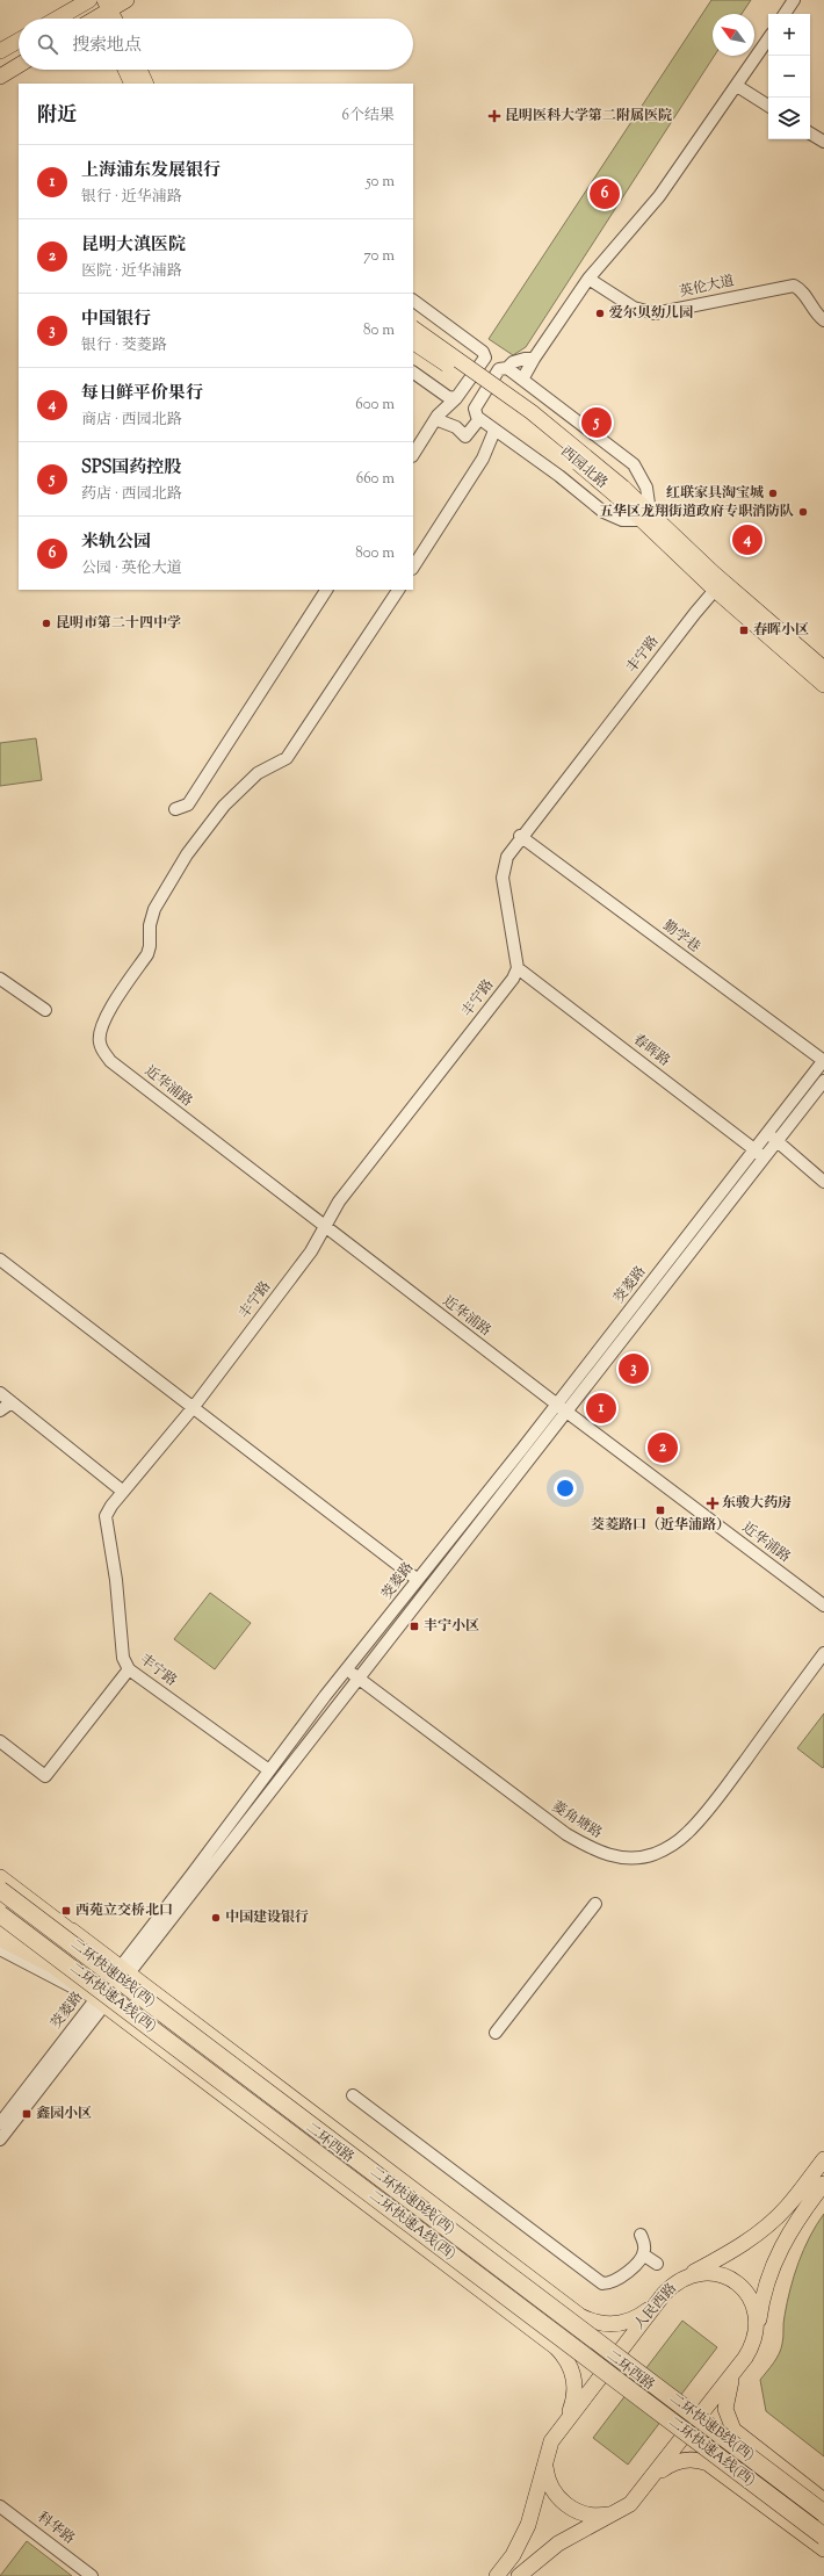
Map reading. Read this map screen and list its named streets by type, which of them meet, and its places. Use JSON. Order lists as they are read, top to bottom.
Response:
{
  "streets": {
    "highway": ["二环快速B线(西)", "二环快速A线(西)"],
    "main road": ["西园北路", "二环西路", "人民西路"],
    "street": [
      "英伦大道",
      "丰宁路",
      "勤学巷",
      "春晖路",
      "近华浦路",
      "茭菱路",
      "菱角塘路",
      "科华路"
    ]
  },
  "crossings": [
    ["西园北路", "丰宁路"],
    ["丰宁路", "勤学巷"],
    ["丰宁路", "春晖路"],
    ["丰宁路", "近华浦路"],
    ["丰宁路", "茭菱路"],
    ["勤学巷", "茭菱路"],
    ["春晖路", "茭菱路"],
    ["近华浦路", "茭菱路"],
    ["茭菱路", "菱角塘路"],
    ["茭菱路", "二环西路"]
  ],
  "places": {
    "health": ["昆明医科大学第二附属医院", "东骏大药房"],
    "other": [
      "爱尔贝幼儿园",
      "红联家具淘宝城",
      "五华区龙翔街道政府专职消防队",
      "昆明市第二十四中学",
      "中国建设银行"
    ],
    "transit": [
      "春晖小区",
      "茭菱路口（近华浦路）",
      "丰宁小区",
      "西苑立交桥北口",
      "鑫园小区"
    ]
  },
  "north": "top left",
  "page": {
    "map_buttons": ["+", "−"],
    "search": "搜索地点",
    "heading": ["附近", "6个结果"],
    "list": [
      {
        "mark": "1",
        "name": "上海浦东发展银行",
        "note": "银行 · 近华浦路",
        "value": "50 m"
      },
      {
        "mark": "2",
        "name": "昆明大滇医院",
        "note": "医院 · 近华浦路",
        "value": "70 m"
      },
      {
        "mark": "3",
        "name": "中国银行",
        "note": "银行 · 茭菱路",
        "value": "80 m"
      },
      {
        "mark": "4",
        "name": "每日鲜平价果行",
        "note": "商店 · 西园北路",
        "value": "600 m"
      },
      {
        "mark": "5",
        "name": "SPS国药控股",
        "note": "药店 · 西园北路",
        "value": "660 m"
      },
      {
        "mark": "6",
        "name": "米轨公园",
        "note": "公园 · 英伦大道",
        "value": "800 m"
      }
    ],
    "pins": [
      "6",
      "5",
      "4",
      "3",
      "1",
      "2"
    ]
  }
}
